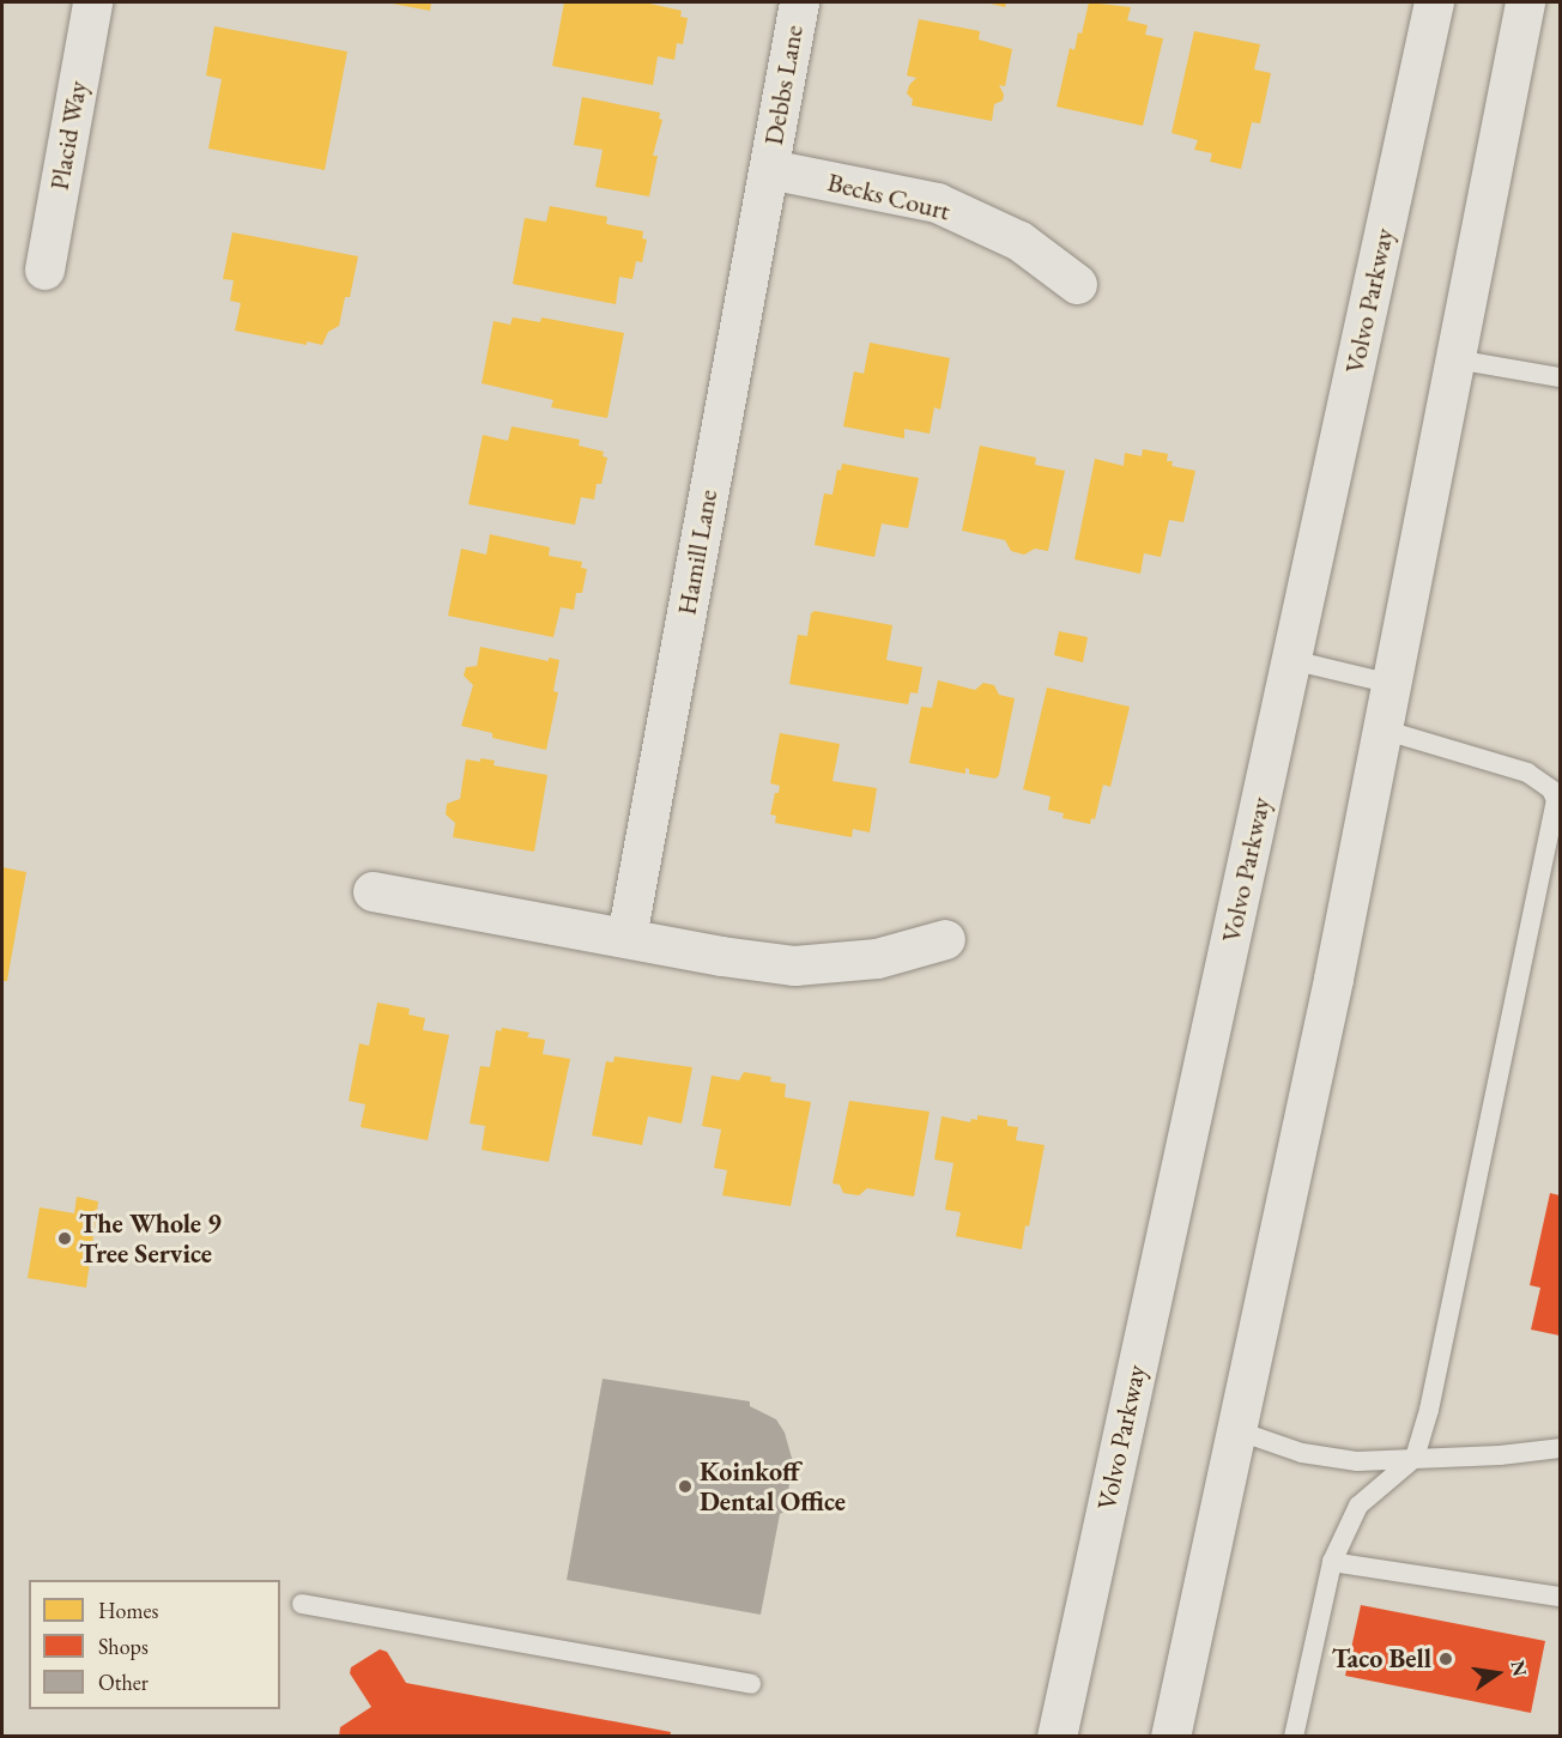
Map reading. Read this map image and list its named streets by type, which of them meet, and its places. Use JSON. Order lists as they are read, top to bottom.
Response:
{
  "streets": {
    "main road": [
      "Debbs Lane",
      "Placid Way",
      "Becks Court",
      "Volvo Parkway",
      "Hamill Lane"
    ]
  },
  "crossings": [
    ["Debbs Lane", "Becks Court"],
    ["Debbs Lane", "Hamill Lane"],
    ["Becks Court", "Hamill Lane"]
  ],
  "places": ["The Whole 9 Tree Service", "Koinkoff Dental Office", "Taco Bell"],
  "legend": ["Homes", "Shops", "Other"],
  "north": "right"
}
